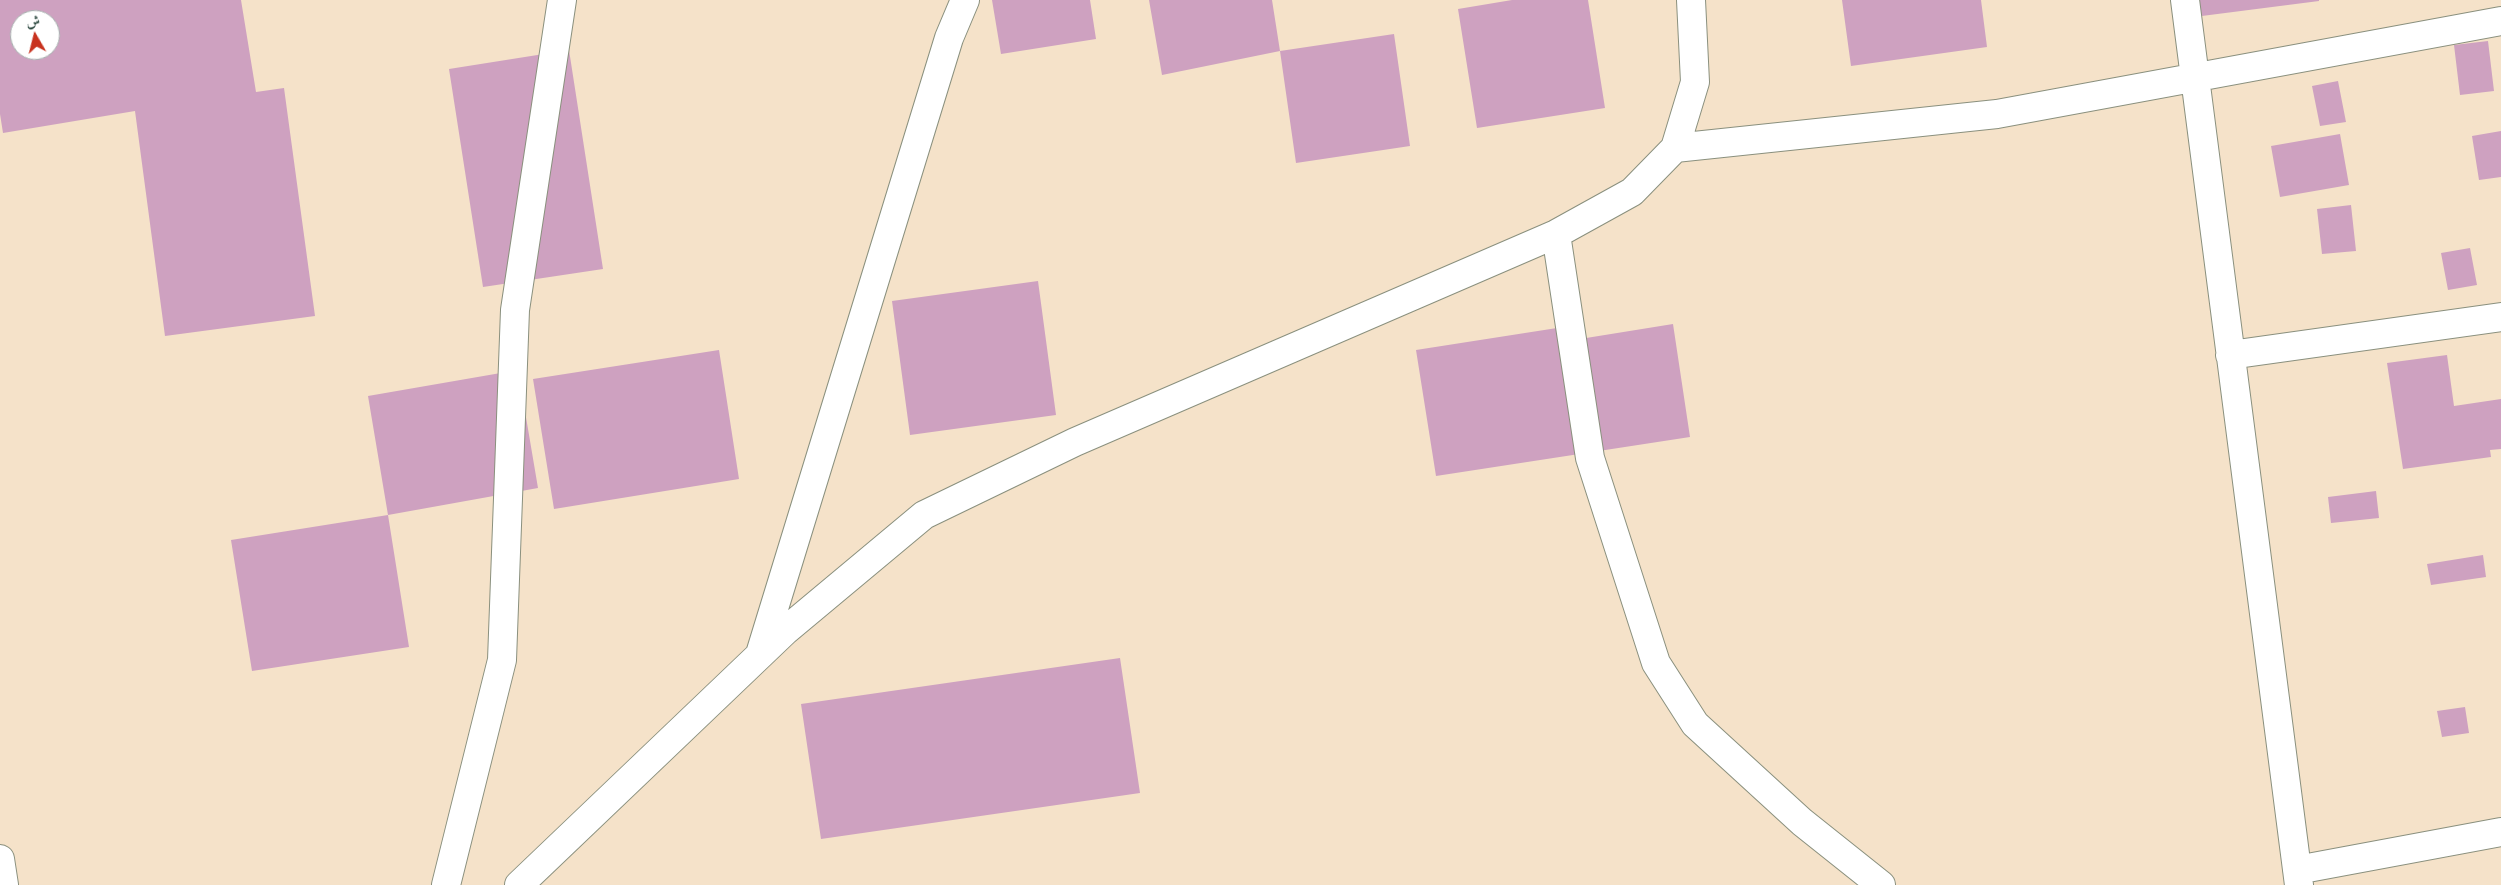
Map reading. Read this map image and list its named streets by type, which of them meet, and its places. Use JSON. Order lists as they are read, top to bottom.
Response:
{
  "north": "top"
}
